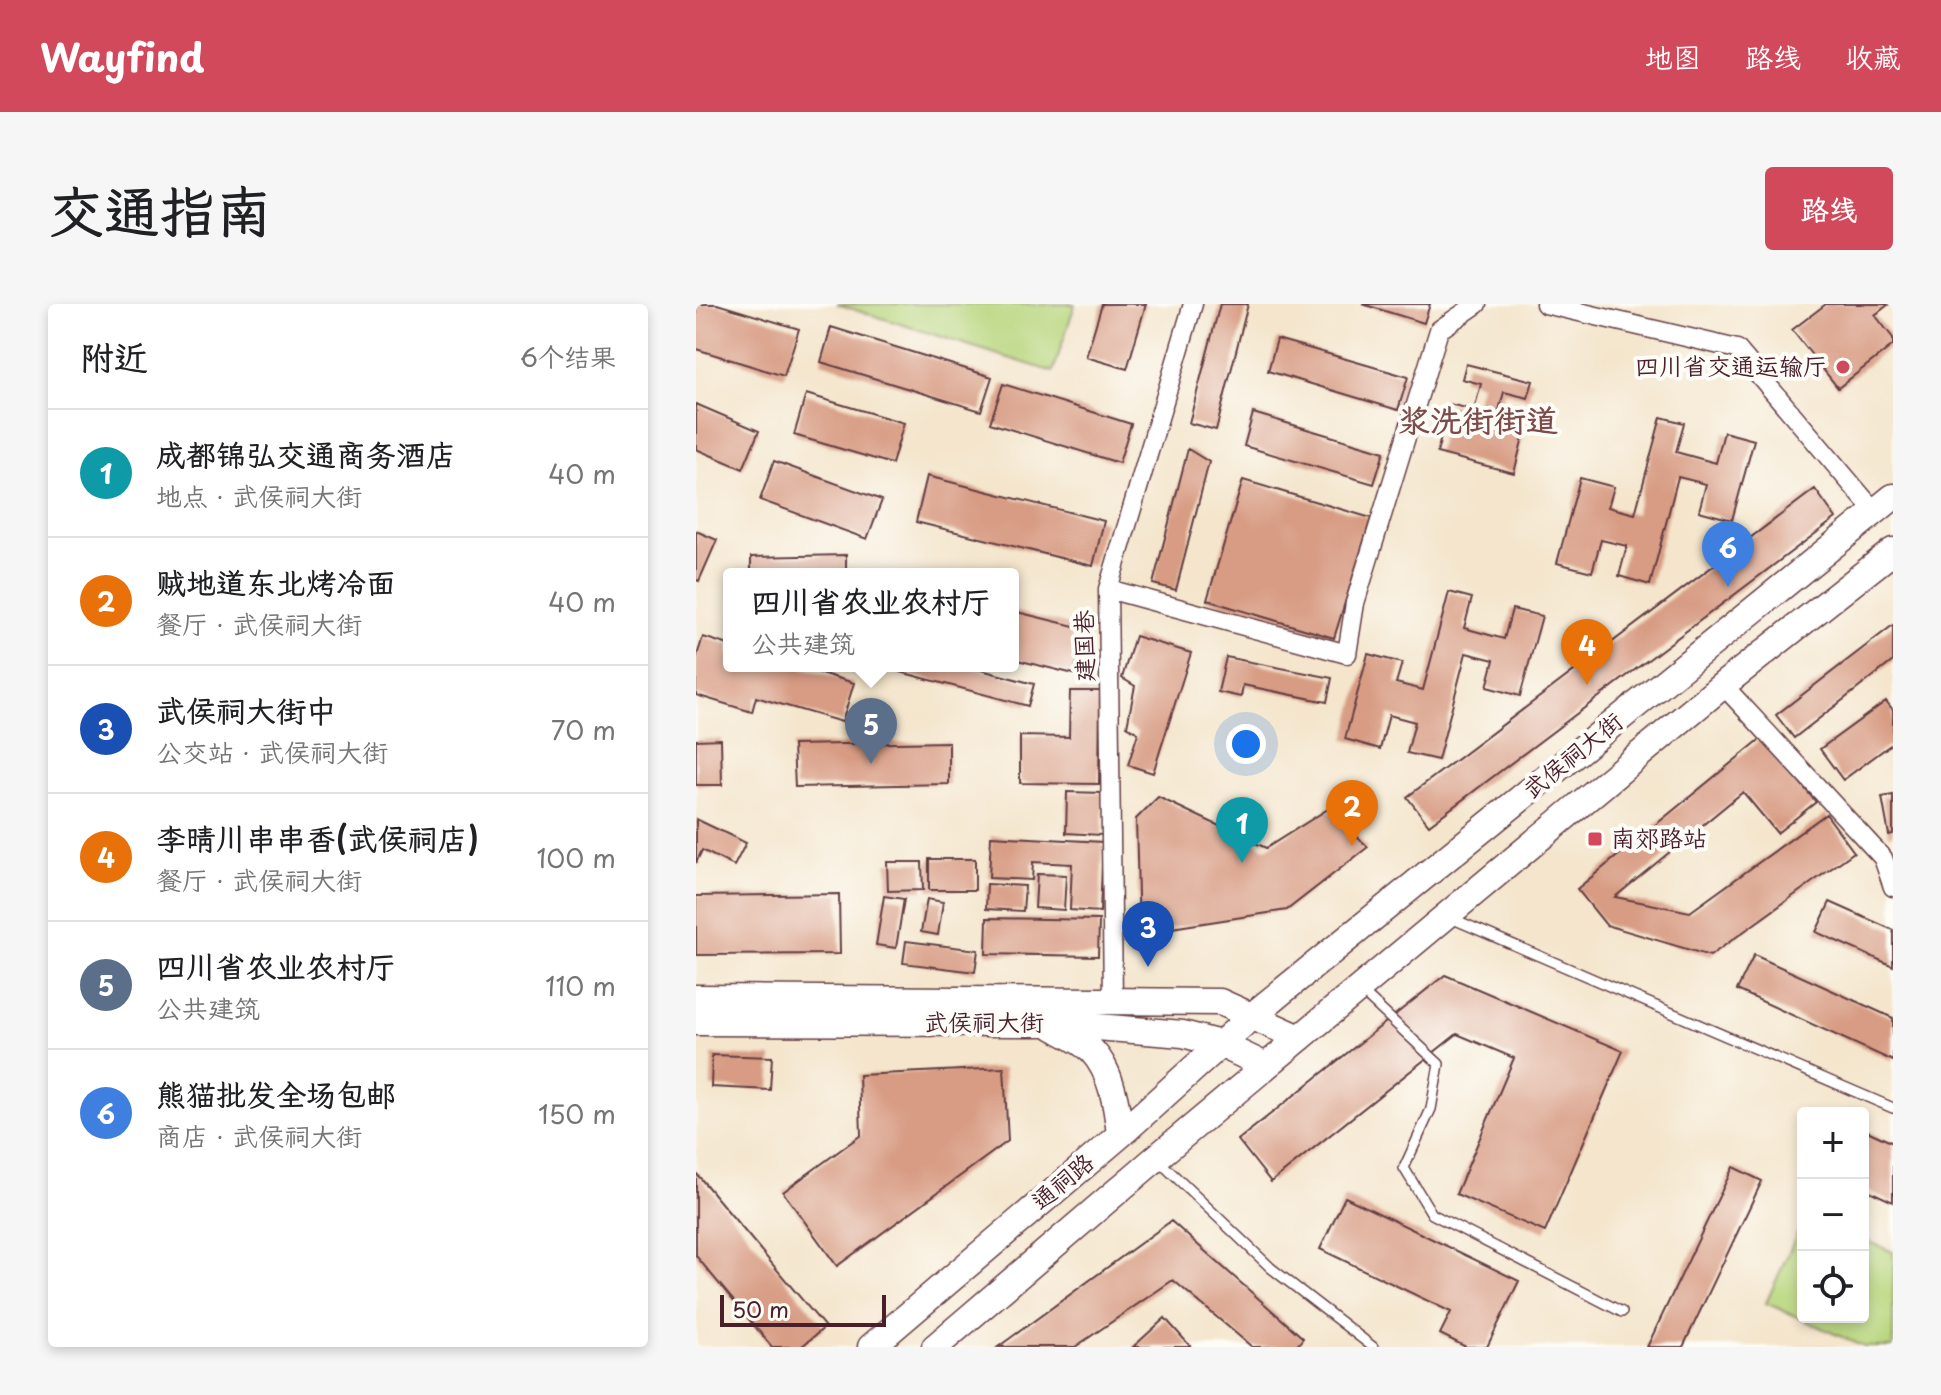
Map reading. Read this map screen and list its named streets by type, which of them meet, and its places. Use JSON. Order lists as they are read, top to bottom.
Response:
{
  "streets": {
    "main road": ["武侯祠大街", "通祠路"],
    "street": ["建国巷"]
  },
  "crossings": [
    ["建国巷", "武侯祠大街"],
    ["武侯祠大街", "通祠路"]
  ],
  "districts": ["浆洗街街道"],
  "places": {
    "other": ["四川省交通运输厅"],
    "transit": ["南郊路站"]
  },
  "scale_bar": "50 m",
  "page": {
    "header": "Wayfind",
    "nav": ["地图", "路线", "收藏"],
    "title": "交通指南",
    "buttons": "路线",
    "heading": ["附近", "6个结果"],
    "list": [
      {
        "mark": "1",
        "name": "成都锦弘交通商务酒店",
        "note": "地点 · 武侯祠大街",
        "value": "40 m"
      },
      {
        "mark": "2",
        "name": "贼地道东北烤冷面",
        "note": "餐厅 · 武侯祠大街",
        "value": "40 m"
      },
      {
        "mark": "3",
        "name": "武侯祠大街中",
        "note": "公交站 · 武侯祠大街",
        "value": "70 m"
      },
      {
        "mark": "4",
        "name": "李晴川串串香(武侯祠店)",
        "note": "餐厅 · 武侯祠大街",
        "value": "100 m"
      },
      {
        "mark": "5",
        "name": "四川省农业农村厅",
        "note": "公共建筑",
        "value": "110 m"
      },
      {
        "mark": "6",
        "name": "熊猫批发全场包邮",
        "note": "商店 · 武侯祠大街",
        "value": "150 m"
      }
    ],
    "pins": [
      "6",
      "4",
      "5",
      "2",
      "1",
      "3"
    ],
    "popup": ["四川省农业农村厅", "公共建筑"],
    "map_buttons": ["+", "−"],
    "scale": "50 m"
  }
}
